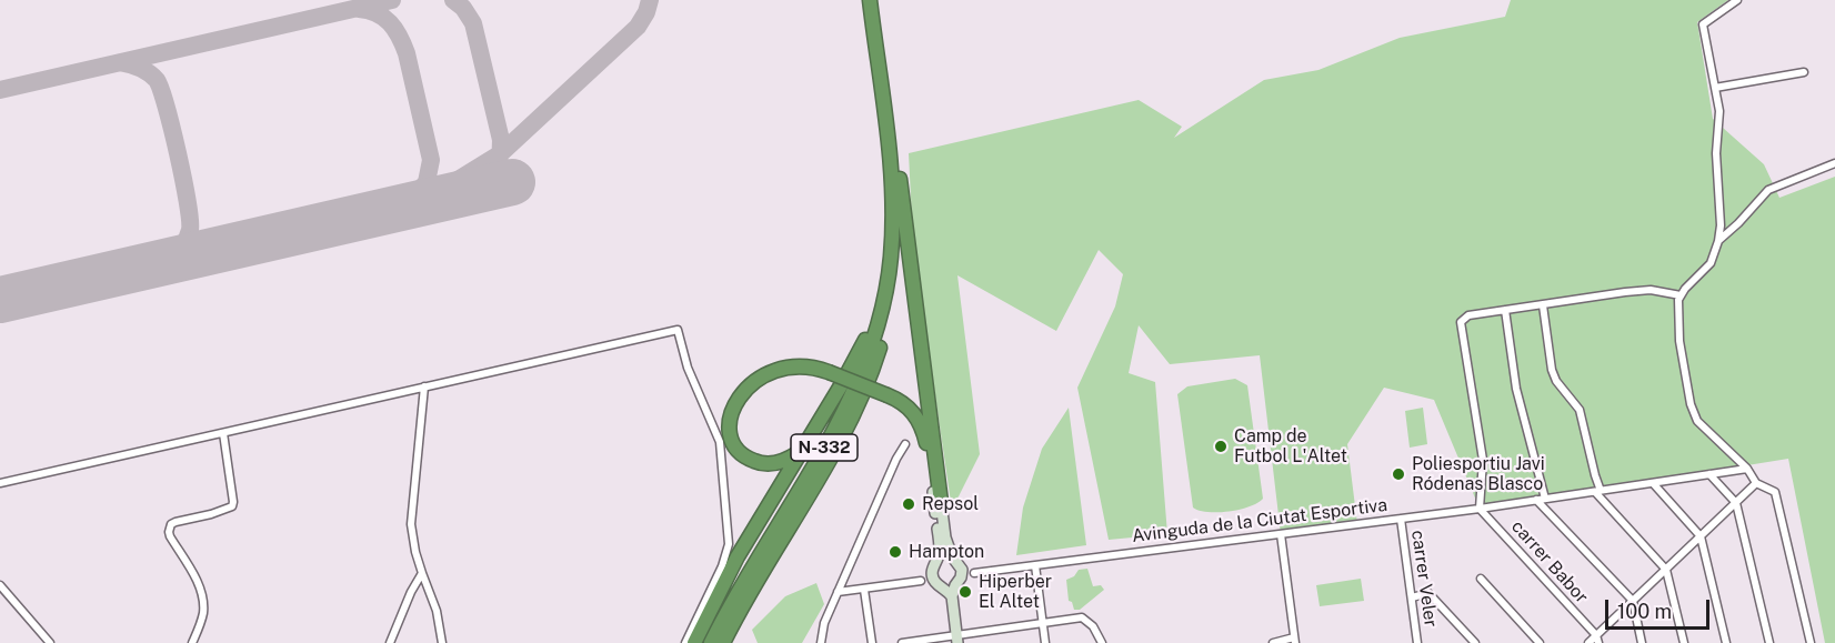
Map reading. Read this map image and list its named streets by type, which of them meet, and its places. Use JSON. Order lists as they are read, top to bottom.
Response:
{
  "streets": {
    "highway": ["N-332"],
    "street": ["Avinguda de la Ciutat Esportiva", "carrer Babor", "carrer Veler"]
  },
  "crossings": [
    ["Avinguda de la Ciutat Esportiva", "carrer Babor"],
    ["Avinguda de la Ciutat Esportiva", "carrer Veler"]
  ],
  "places": [
    "Camp de Futbol L'Altet",
    "Poliesportiu Javi Ródenas Blasco",
    "Repsol",
    "Hampton",
    "Hiperber El Altet"
  ],
  "scale_bar": "100 m"
}
